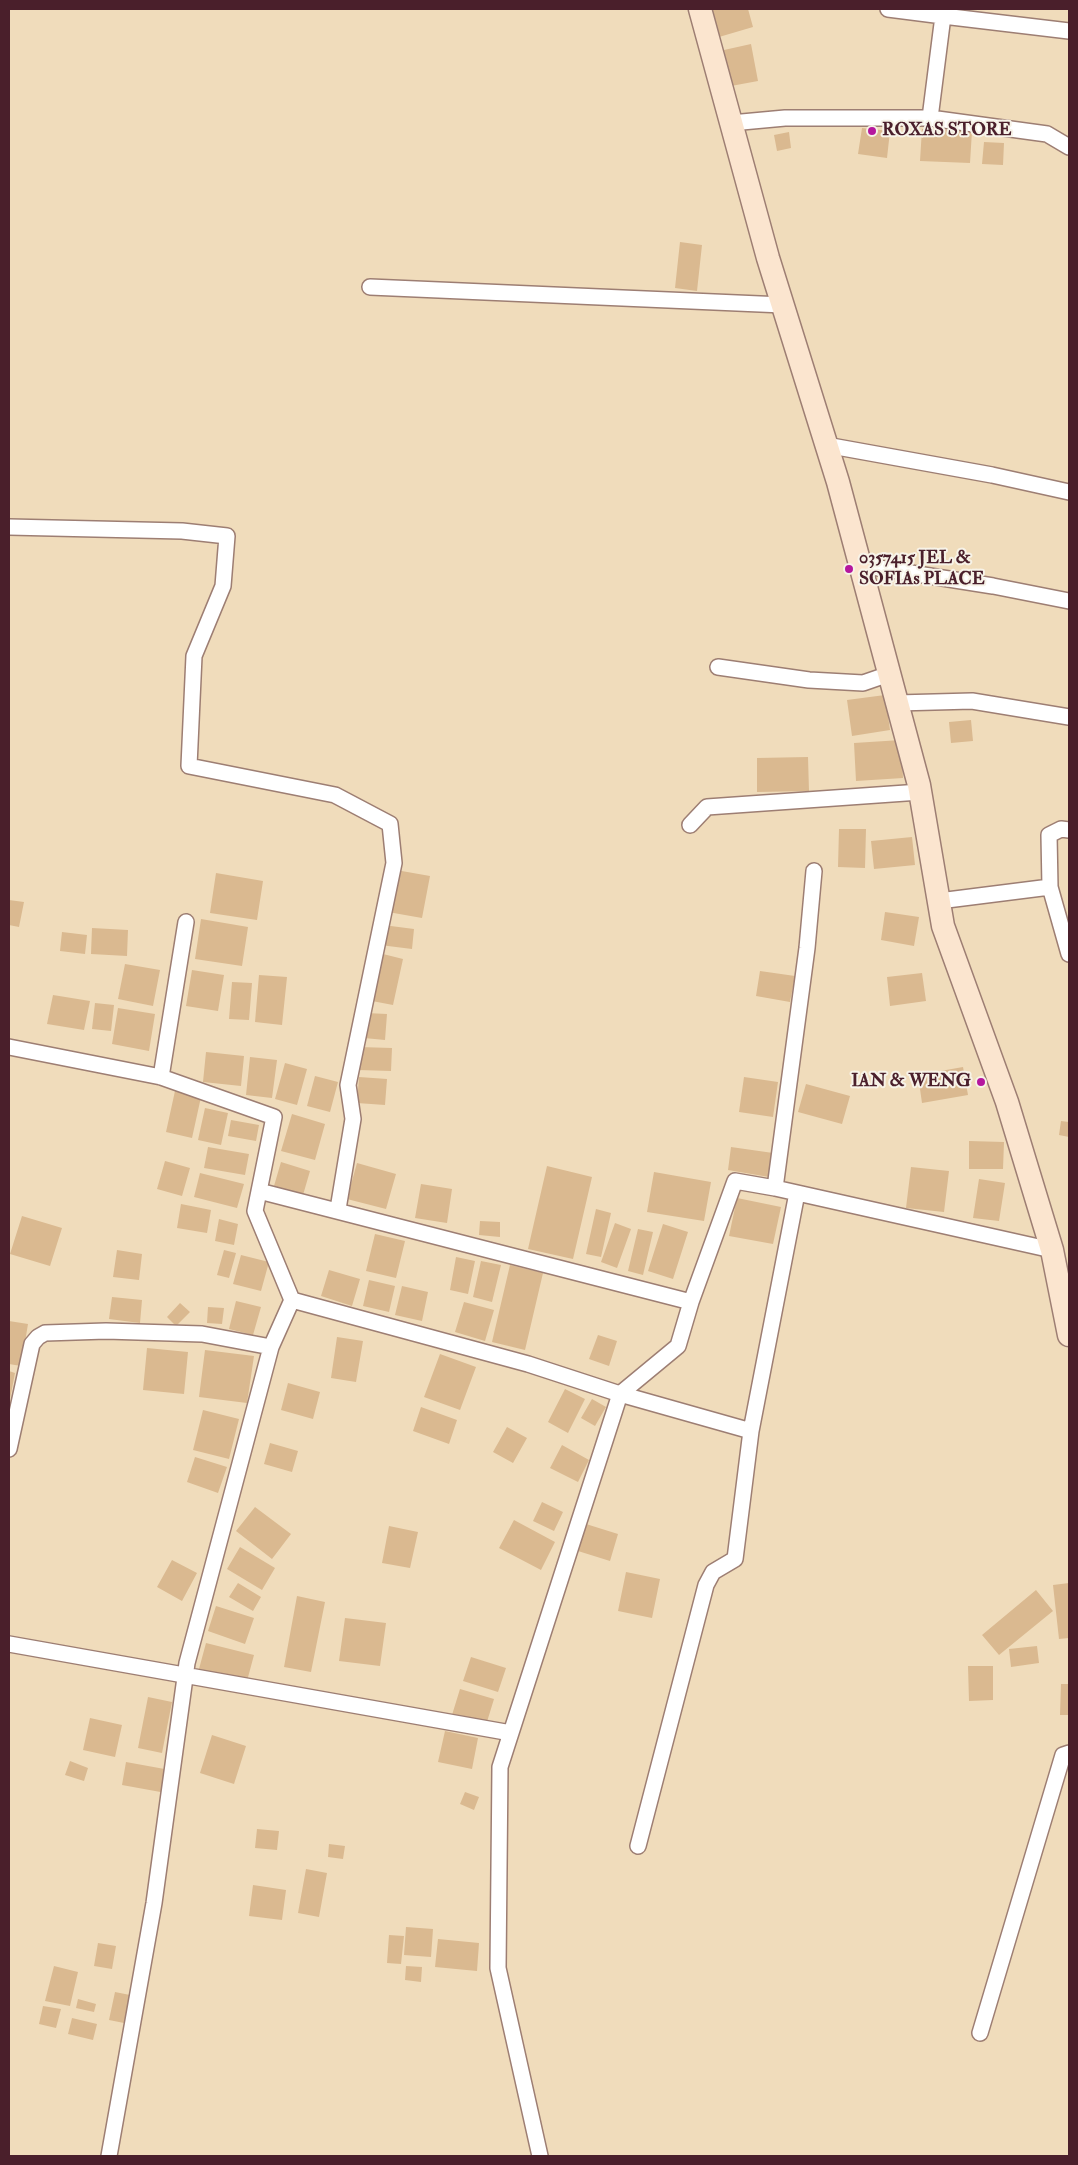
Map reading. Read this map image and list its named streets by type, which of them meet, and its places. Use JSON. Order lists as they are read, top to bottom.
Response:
{
  "places": ["ROXAS STORE", "0357415 JEL & SOFIAs PLACE", "IAN & WENG"]
}
